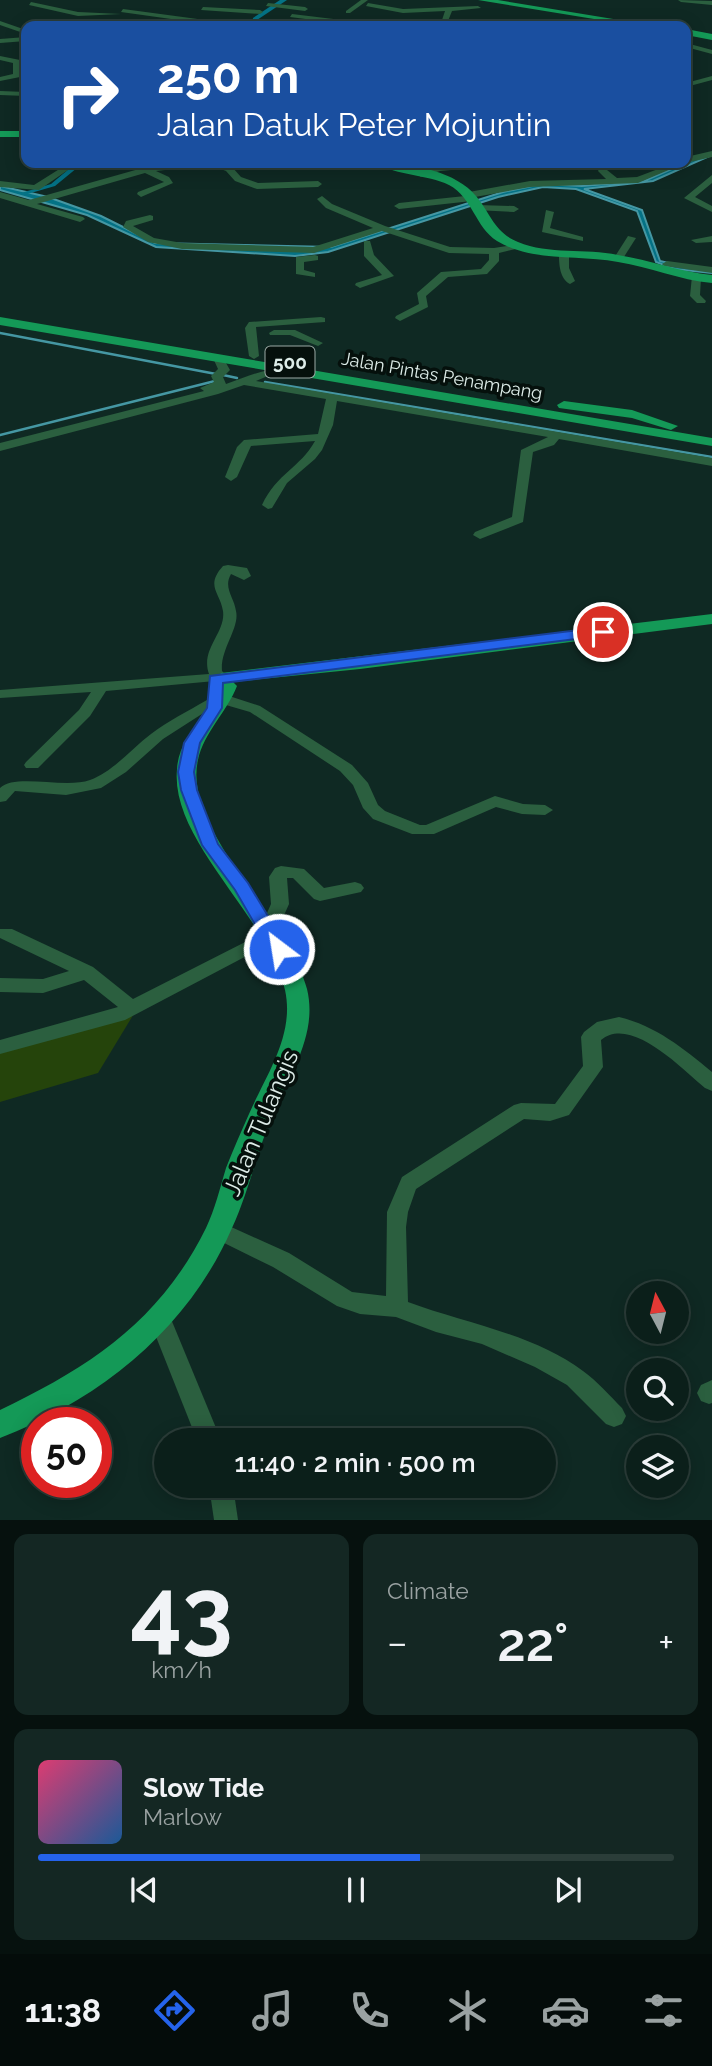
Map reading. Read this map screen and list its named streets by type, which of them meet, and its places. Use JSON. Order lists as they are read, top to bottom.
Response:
{
  "streets": {
    "main road": ["500", "Jalan Pintas Penampang", "Jalan Tulangis"]
  },
  "north": "top",
  "page": {
    "turn": ["250 m", "Jalan Datuk Peter Mojuntin"],
    "limit": "50",
    "trip": "11:40 · 2 min · 500 m",
    "tile": [
      ["43", "km/h"],
      "Climate"
    ],
    "heat": ["−", "22°", "+"],
    "song": ["Slow Tide", "Marlow"],
    "tabs": "11:38"
  }
}
